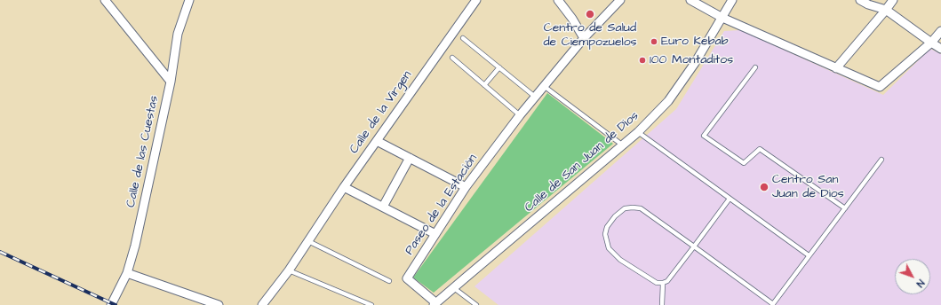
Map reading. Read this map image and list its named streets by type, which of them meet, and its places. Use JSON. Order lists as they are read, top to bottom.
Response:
{
  "streets": {
    "street": [
      "Calle de la Virgen",
      "Calle de las Cuestas",
      "Calle de San Juan de Dios",
      "Paseo de la Estación"
    ]
  },
  "crossings": [
    ["Calle de San Juan de Dios", "Paseo de la Estación"]
  ],
  "places": [
    "Centro de Salud de Ciempozuelos",
    "Euro Kebab",
    "100 Montaditos",
    "Centro San Juan de Dios"
  ],
  "north": "bottom right"
}
